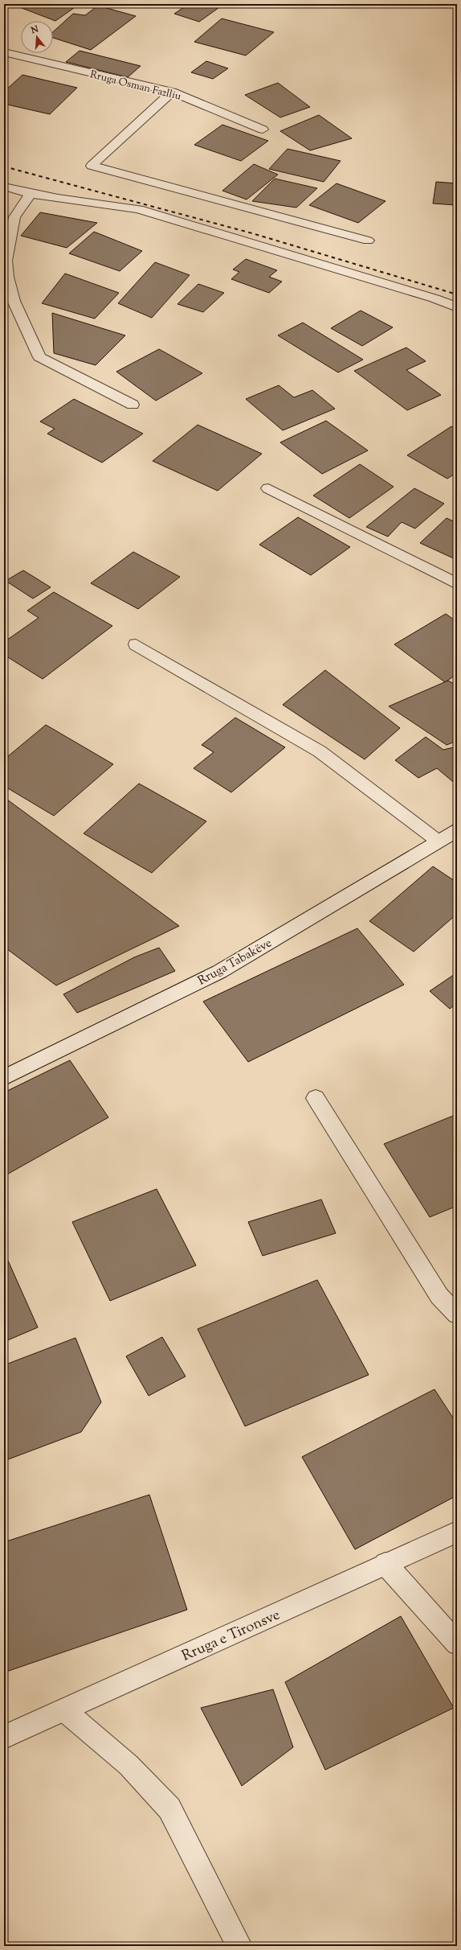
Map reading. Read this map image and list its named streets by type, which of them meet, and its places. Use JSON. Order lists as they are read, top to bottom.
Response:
{
  "streets": {
    "street": ["Rruga Osman Fazlliu", "Rruga Tabakëve", "Rruga e Tironsve"]
  },
  "north": "top"
}
